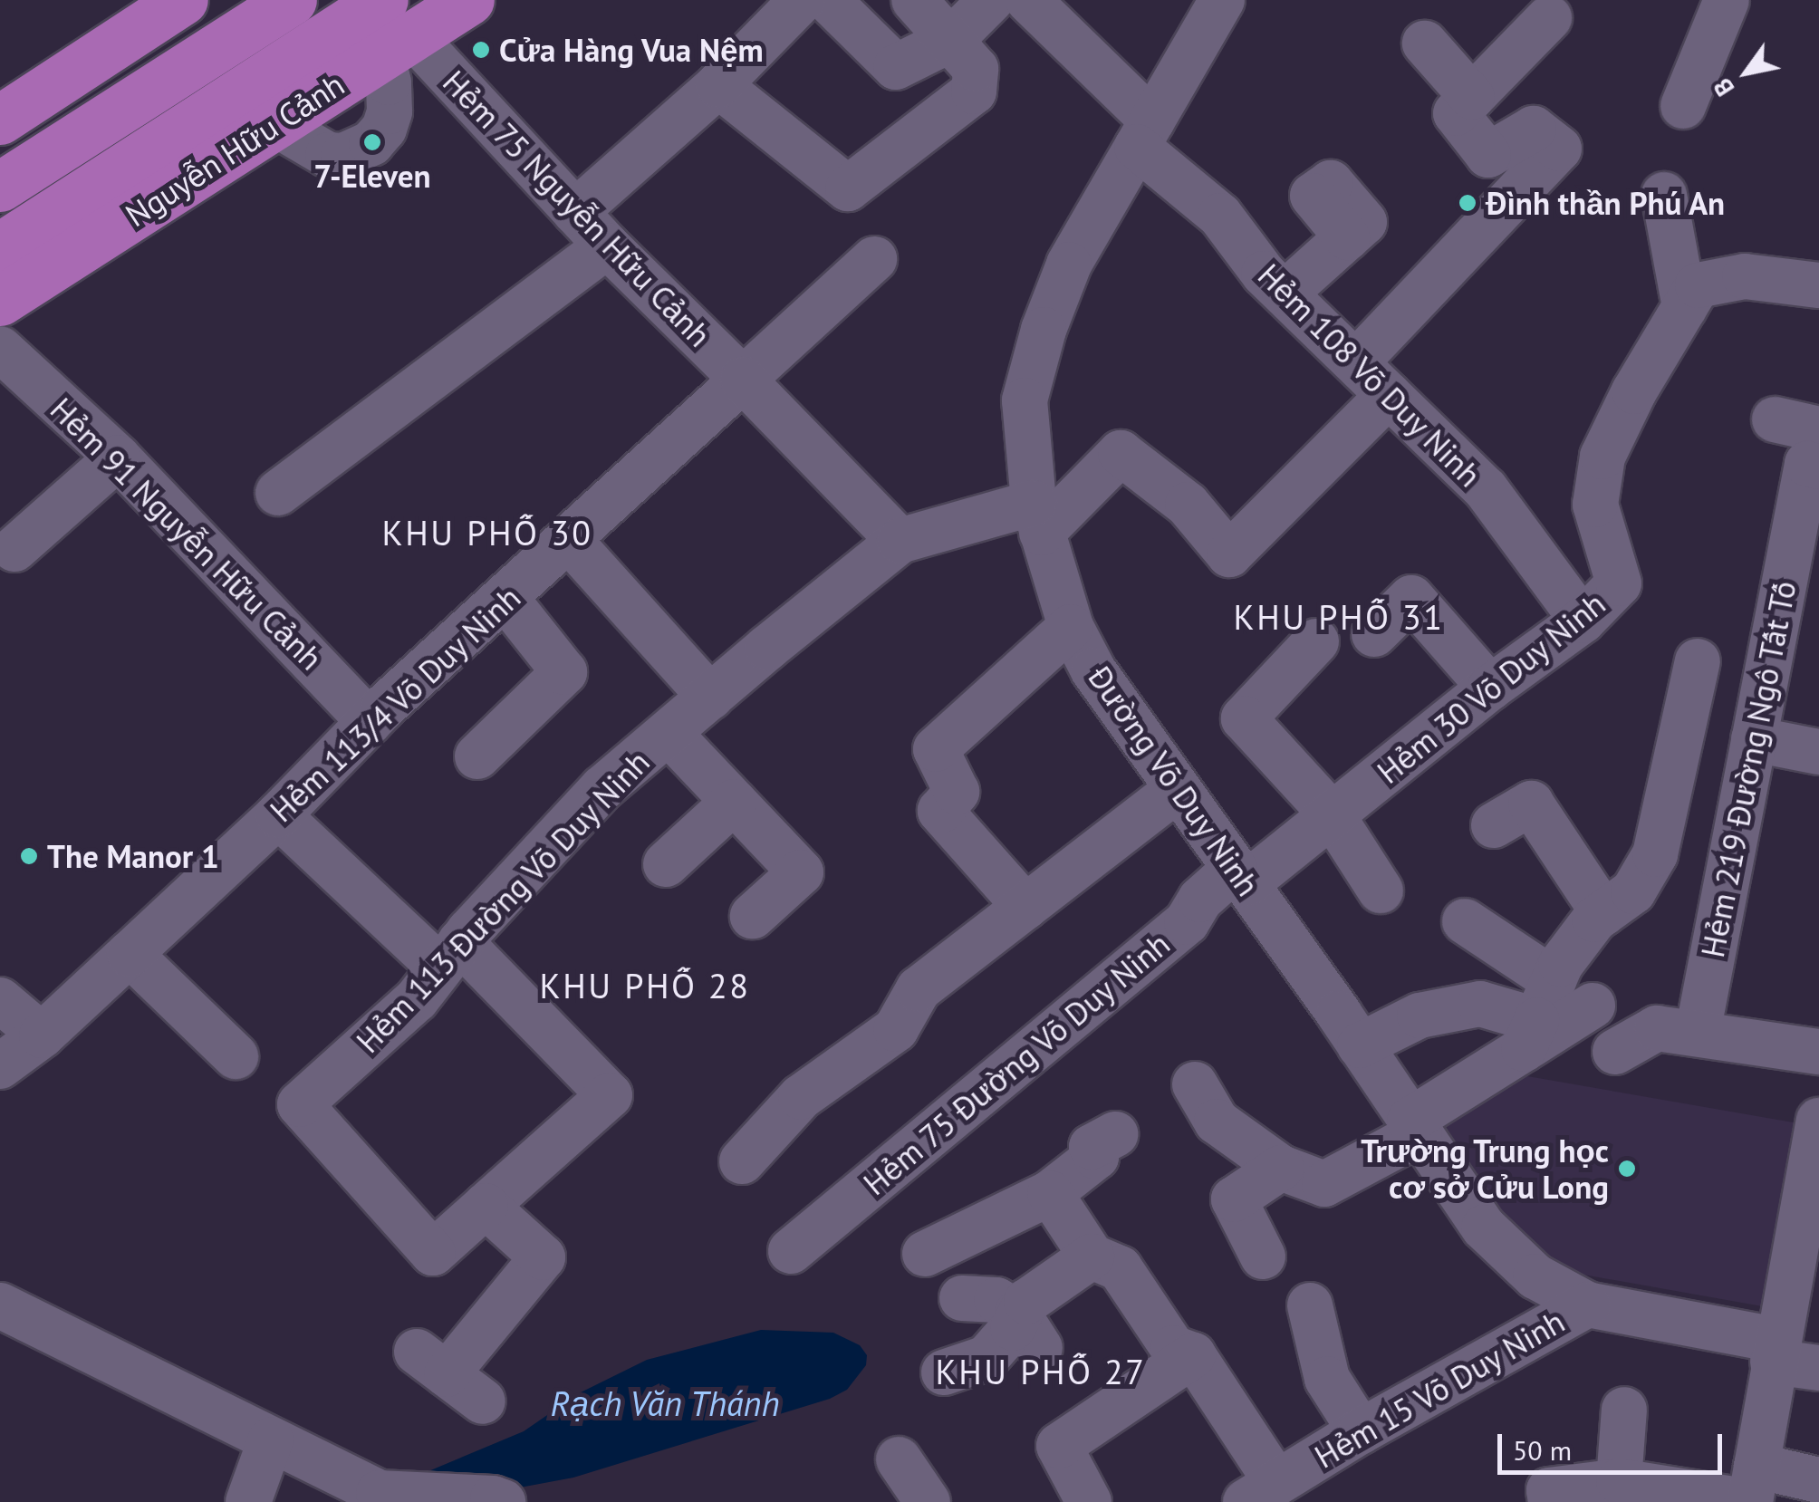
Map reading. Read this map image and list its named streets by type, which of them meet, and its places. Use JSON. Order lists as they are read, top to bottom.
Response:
{
  "streets": {
    "main road": ["Nguyễn Hữu Cảnh"],
    "street": [
      "Hẻm 75 Nguyễn Hữu Cảnh",
      "Hẻm 108 Võ Duy Ninh",
      "Hẻm 91 Nguyễn Hữu Cảnh",
      "Hẻm 30 Võ Duy Ninh",
      "Hẻm 113/4 Võ Duy Ninh",
      "Hẻm 219 Đường Ngô Tất Tố",
      "Đường Võ Duy Ninh",
      "Hẻm 113 Đường Võ Duy Ninh",
      "Hẻm 75 Đường Võ Duy Ninh",
      "Hẻm 15 Võ Duy Ninh"
    ]
  },
  "crossings": [
    ["Nguyễn Hữu Cảnh", "Hẻm 75 Nguyễn Hữu Cảnh"],
    ["Hẻm 75 Nguyễn Hữu Cảnh", "Hẻm 113/4 Võ Duy Ninh"],
    ["Hẻm 108 Võ Duy Ninh", "Hẻm 30 Võ Duy Ninh"],
    ["Hẻm 108 Võ Duy Ninh", "Đường Võ Duy Ninh"],
    ["Hẻm 91 Nguyễn Hữu Cảnh", "Hẻm 113/4 Võ Duy Ninh"],
    ["Hẻm 30 Võ Duy Ninh", "Đường Võ Duy Ninh"],
    ["Hẻm 30 Võ Duy Ninh", "Hẻm 75 Đường Võ Duy Ninh"],
    ["Đường Võ Duy Ninh", "Hẻm 113 Đường Võ Duy Ninh"],
    ["Đường Võ Duy Ninh", "Hẻm 75 Đường Võ Duy Ninh"],
    ["Đường Võ Duy Ninh", "Hẻm 15 Võ Duy Ninh"]
  ],
  "districts": [
    "KHU PHỐ 30",
    "KHU PHỐ 31",
    "KHU PHỐ 28",
    "KHU PHỐ 27"
  ],
  "water": ["Rạch Văn Thánh"],
  "places": [
    "Cửa Hàng Vua Nệm",
    "7-Eleven",
    "Đình thần Phú An",
    "The Manor 1",
    "Trường Trung học cơ sở Cửu Long"
  ],
  "scale_bar": "50 m",
  "north": "bottom left"
}
